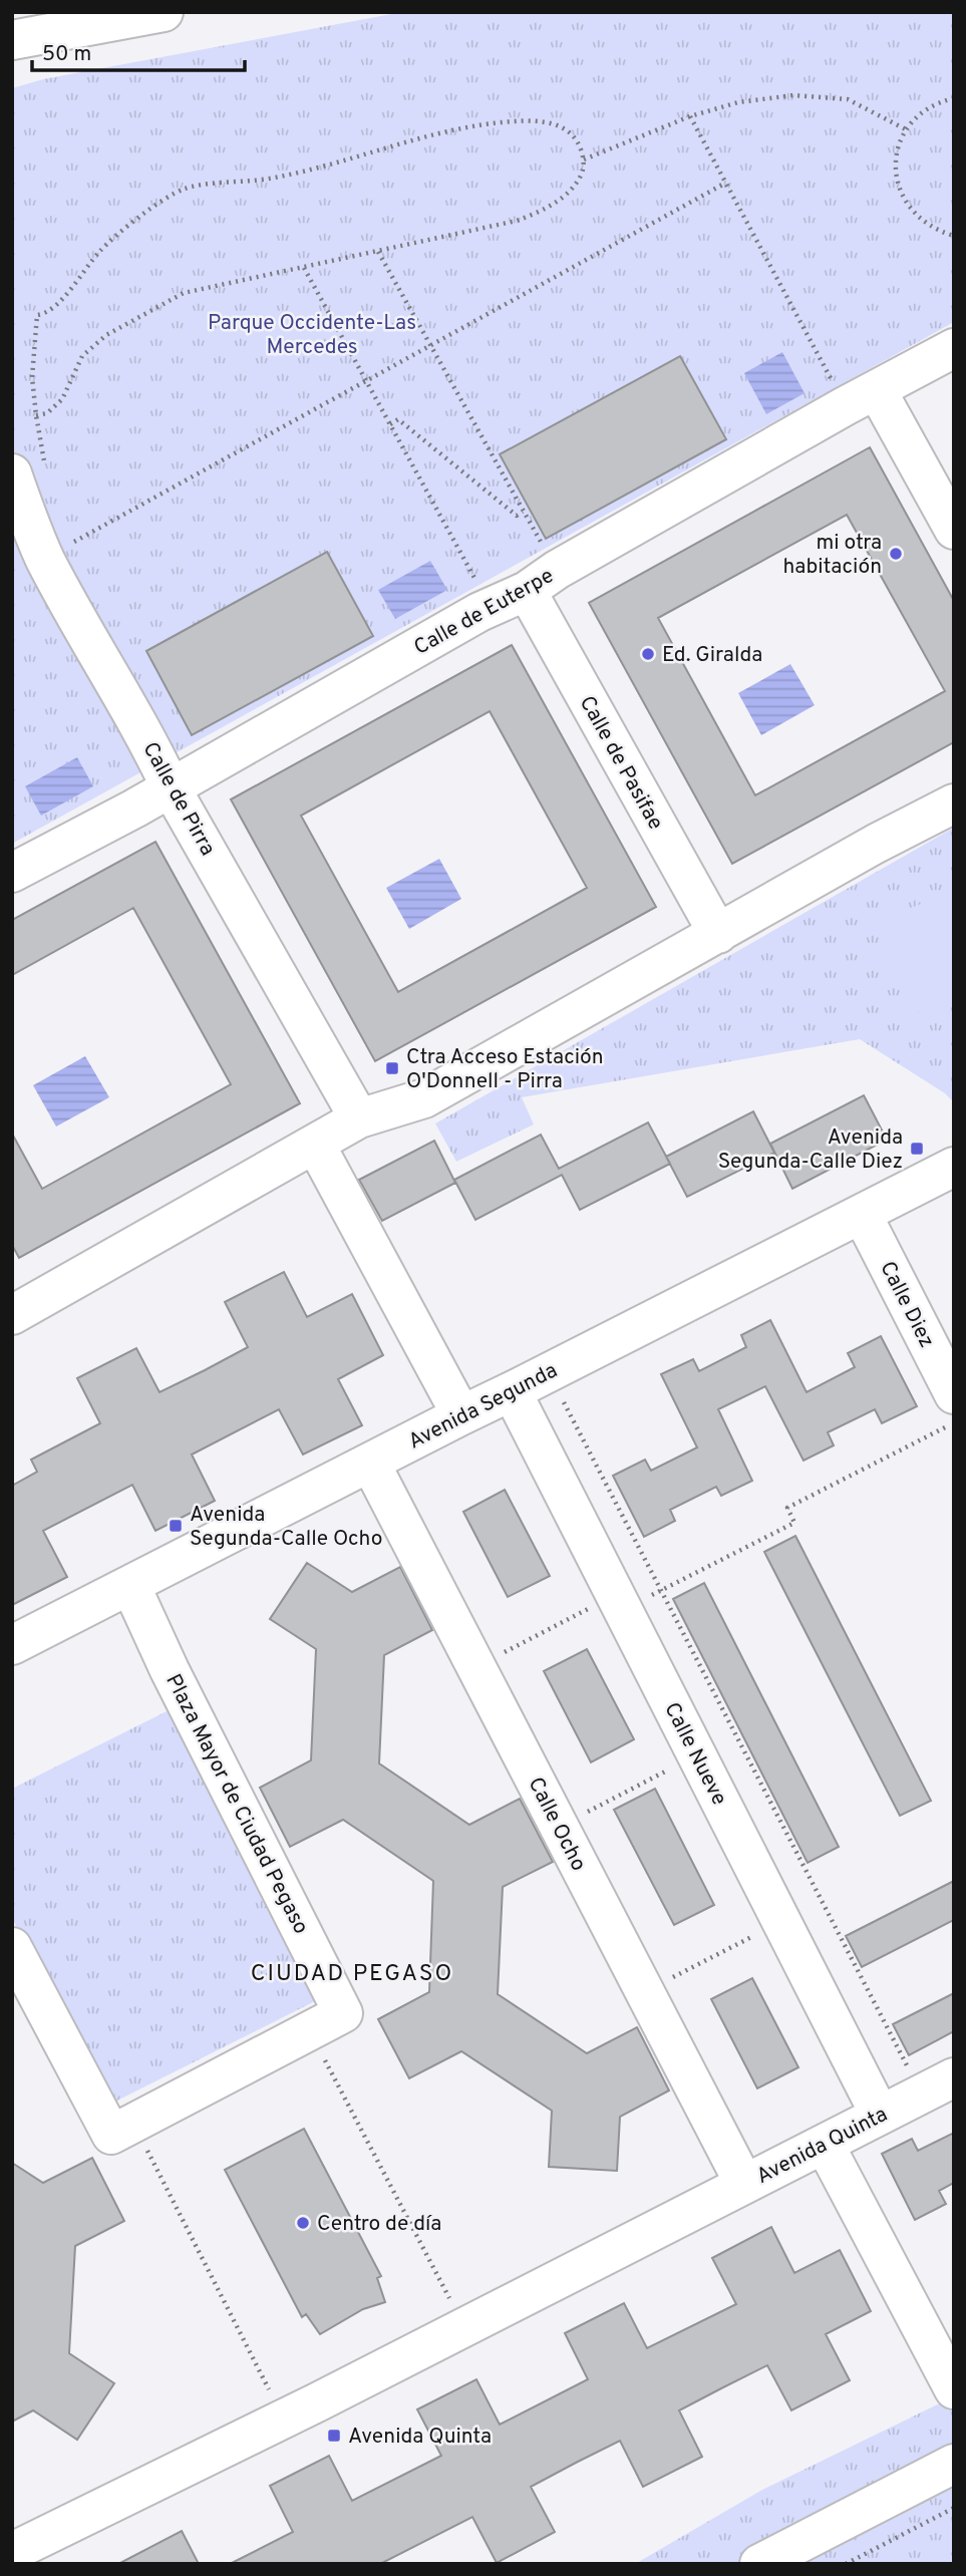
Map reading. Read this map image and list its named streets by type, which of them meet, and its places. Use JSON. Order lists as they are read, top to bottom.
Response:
{
  "streets": {
    "main road": [
      "Calle de Euterpe",
      "Calle de Pasifae",
      "Calle de Pirra",
      "Calle Diez",
      "Avenida Segunda",
      "Calle Nueve",
      "Plaza Mayor de Ciudad Pegaso",
      "Calle Ocho",
      "Avenida Quinta"
    ]
  },
  "crossings": [
    ["Calle de Euterpe", "Calle de Pasifae"],
    ["Calle de Euterpe", "Calle de Pirra"],
    ["Calle Diez", "Avenida Segunda"],
    ["Avenida Segunda", "Calle Nueve"],
    ["Avenida Segunda", "Plaza Mayor de Ciudad Pegaso"],
    ["Avenida Segunda", "Calle Ocho"],
    ["Calle Nueve", "Avenida Quinta"],
    ["Calle Ocho", "Avenida Quinta"]
  ],
  "districts": ["CIUDAD PEGASO"],
  "parks": ["Parque Occidente-Las Mercedes"],
  "places": {
    "other": ["mi otra habitación", "Ed. Giralda", "Centro de día"],
    "transit": [
      "Ctra Acceso Estación O'Donnell - Pirra",
      "Avenida Segunda-Calle Diez",
      "Avenida Segunda-Calle Ocho",
      "Avenida Quinta"
    ]
  },
  "scale_bar": "50 m"
}
